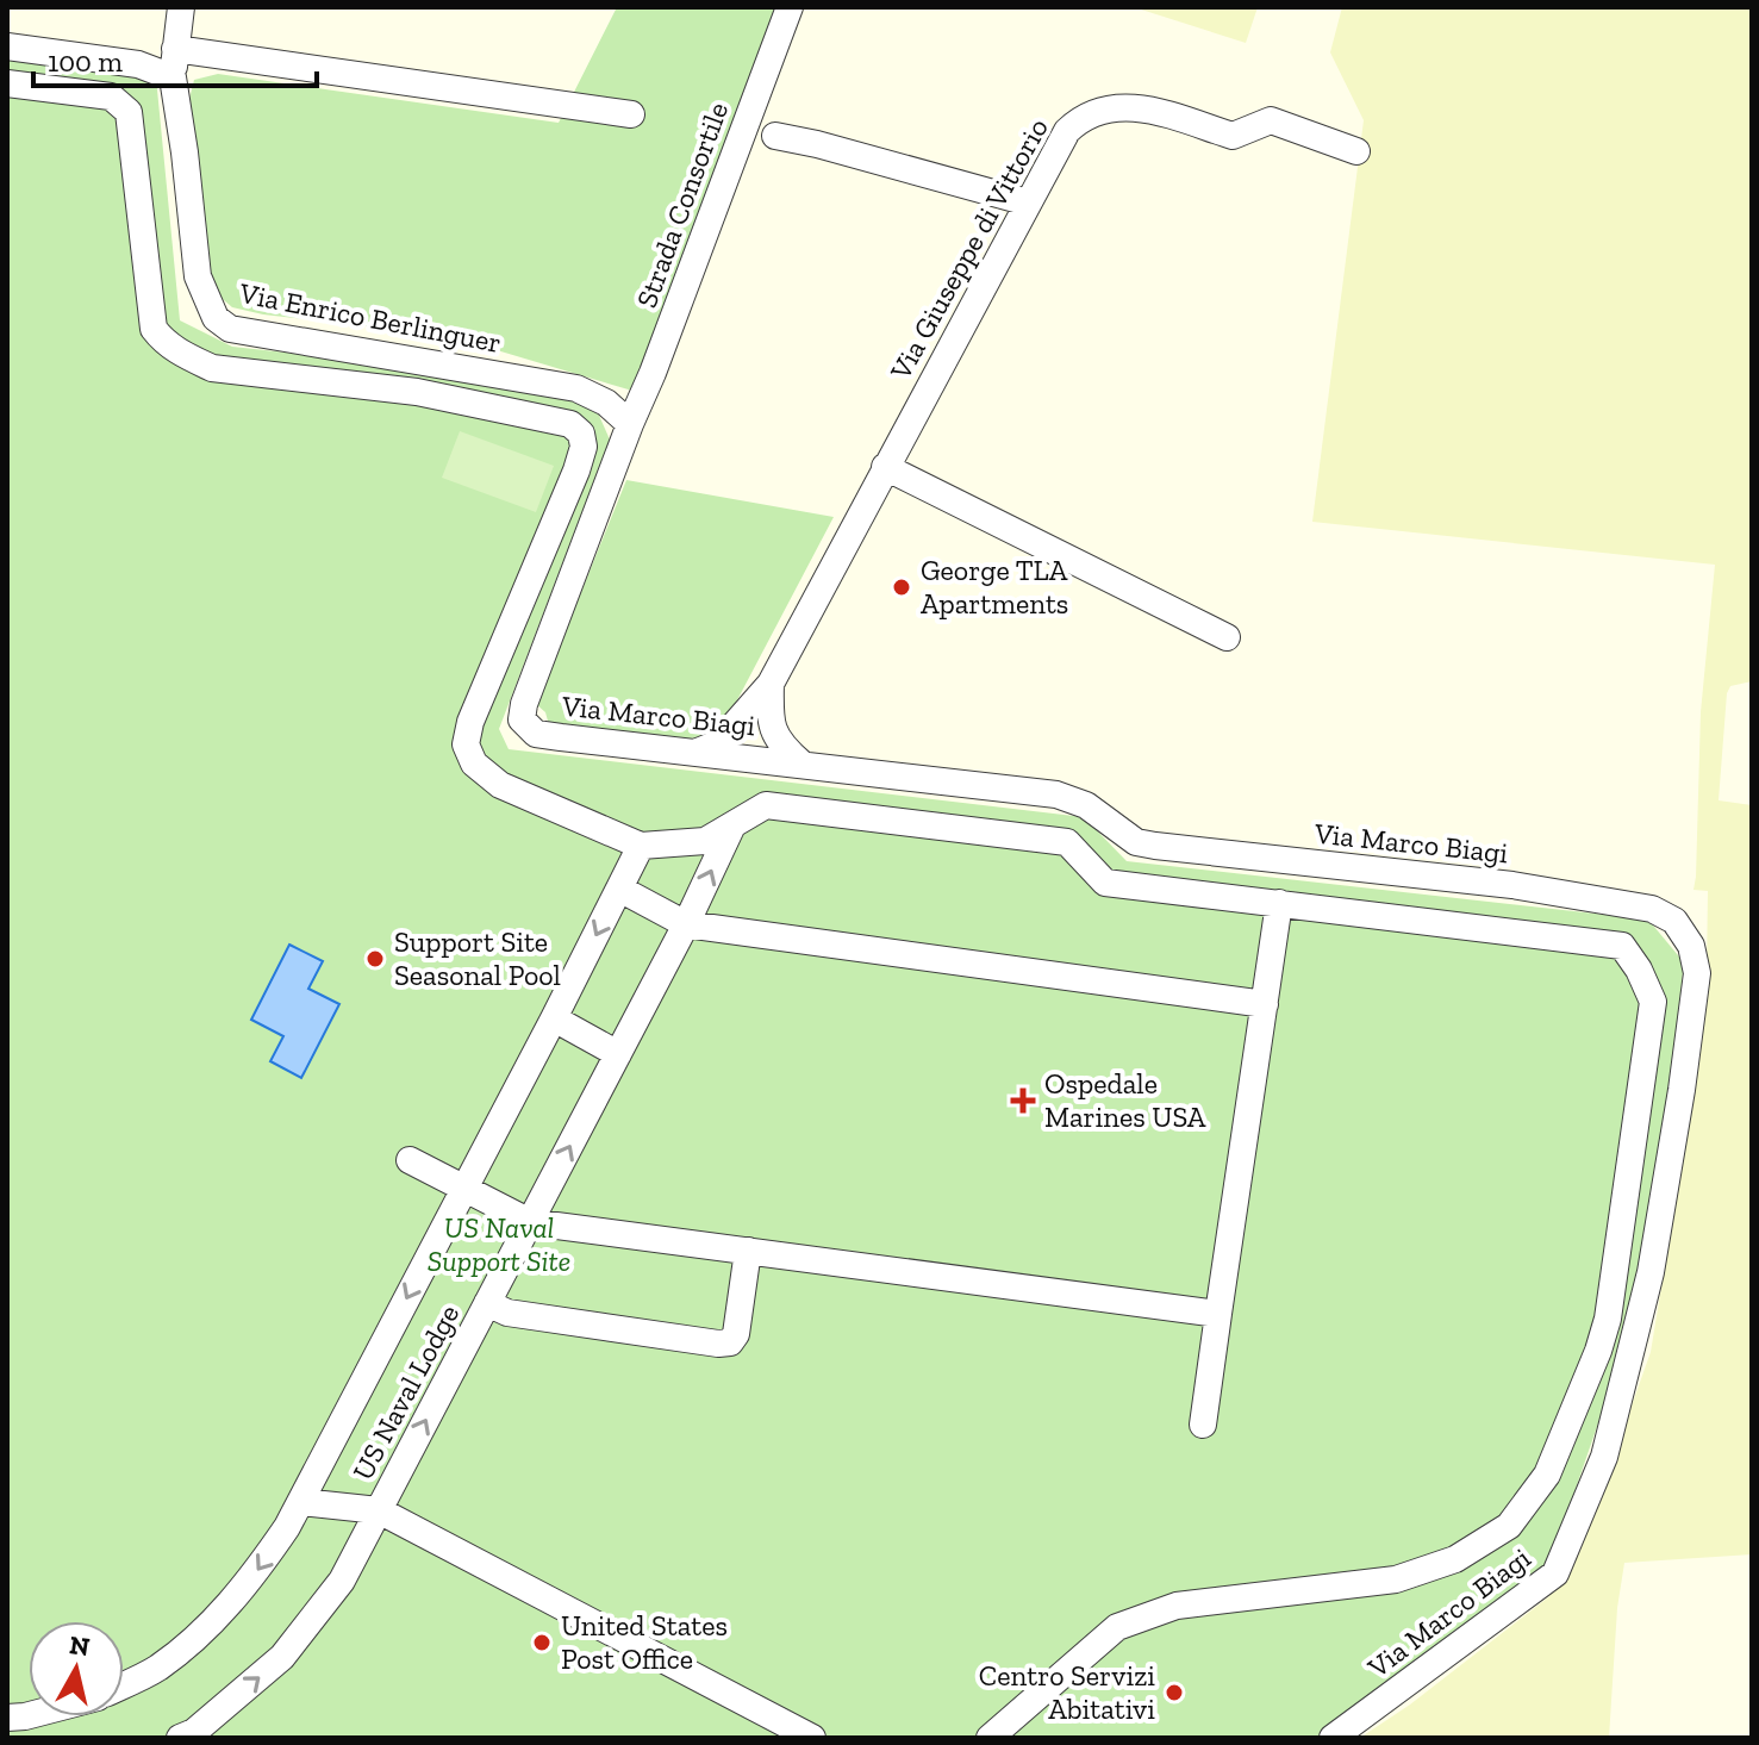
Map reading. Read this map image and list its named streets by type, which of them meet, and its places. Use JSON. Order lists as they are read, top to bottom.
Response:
{
  "streets": {
    "street": [
      "Strada Consortile",
      "Via Giuseppe di Vittorio",
      "Via Enrico Berlinguer",
      "Via Marco Biagi",
      "US Naval Lodge"
    ]
  },
  "crossings": [
    ["Strada Consortile", "Via Enrico Berlinguer"],
    ["Strada Consortile", "Via Marco Biagi"],
    ["Via Giuseppe di Vittorio", "Via Marco Biagi"],
    ["Via Enrico Berlinguer", "Via Marco Biagi"]
  ],
  "parks": ["US Naval Support Site"],
  "places": {
    "other": [
      "George TLA Apartments",
      "Support Site Seasonal Pool",
      "United States Post Office",
      "Centro Servizi Abitativi"
    ],
    "health": ["Ospedale Marines USA"]
  },
  "scale_bar": "100 m",
  "north": "top"
}
